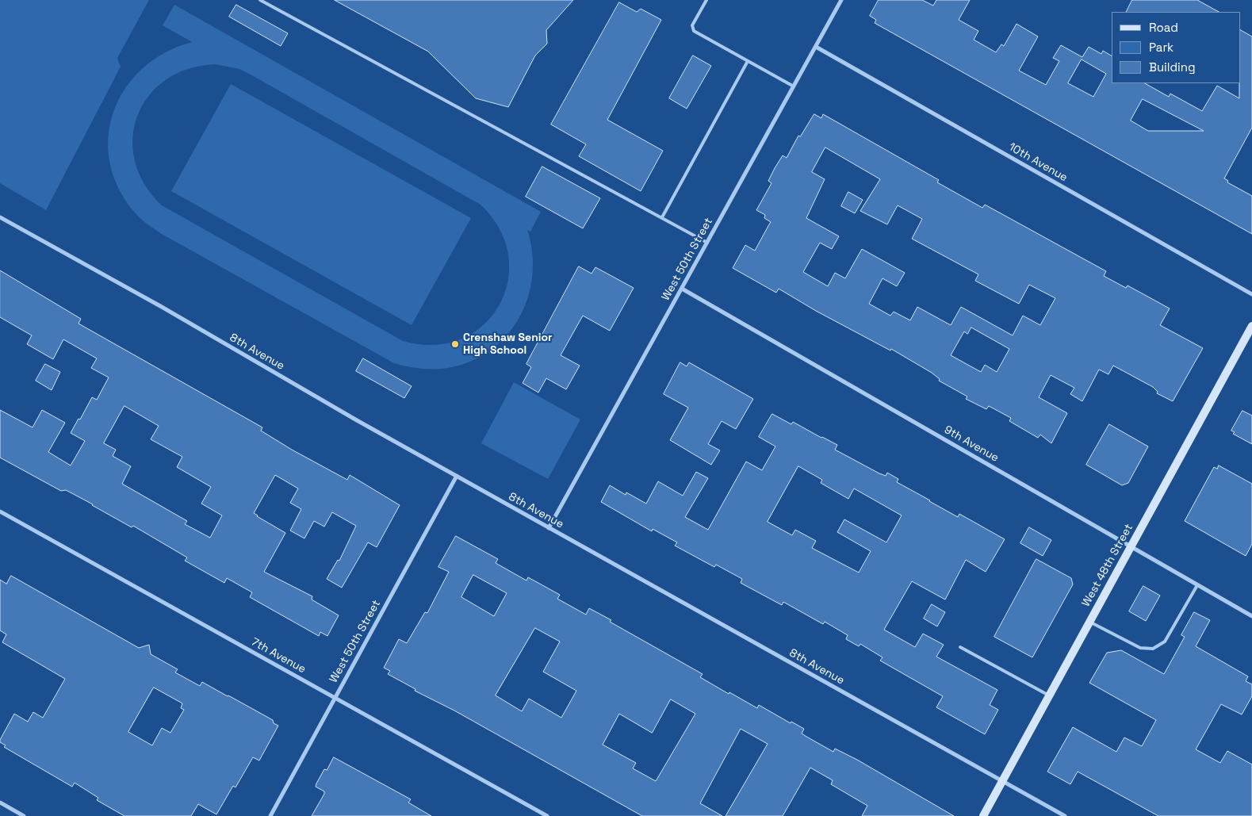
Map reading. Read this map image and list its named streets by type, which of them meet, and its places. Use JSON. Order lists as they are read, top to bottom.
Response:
{
  "streets": {
    "street": [
      "10th Avenue",
      "West 50th Street",
      "8th Avenue",
      "9th Avenue",
      "West 48th Street",
      "7th Avenue"
    ]
  },
  "crossings": [
    ["10th Avenue", "West 50th Street"],
    ["West 50th Street", "8th Avenue"],
    ["West 50th Street", "9th Avenue"],
    ["West 50th Street", "7th Avenue"],
    ["8th Avenue", "West 48th Street"],
    ["9th Avenue", "West 48th Street"]
  ],
  "places": ["Crenshaw Senior High School"],
  "legend": ["Road", "Park", "Building"]
}
